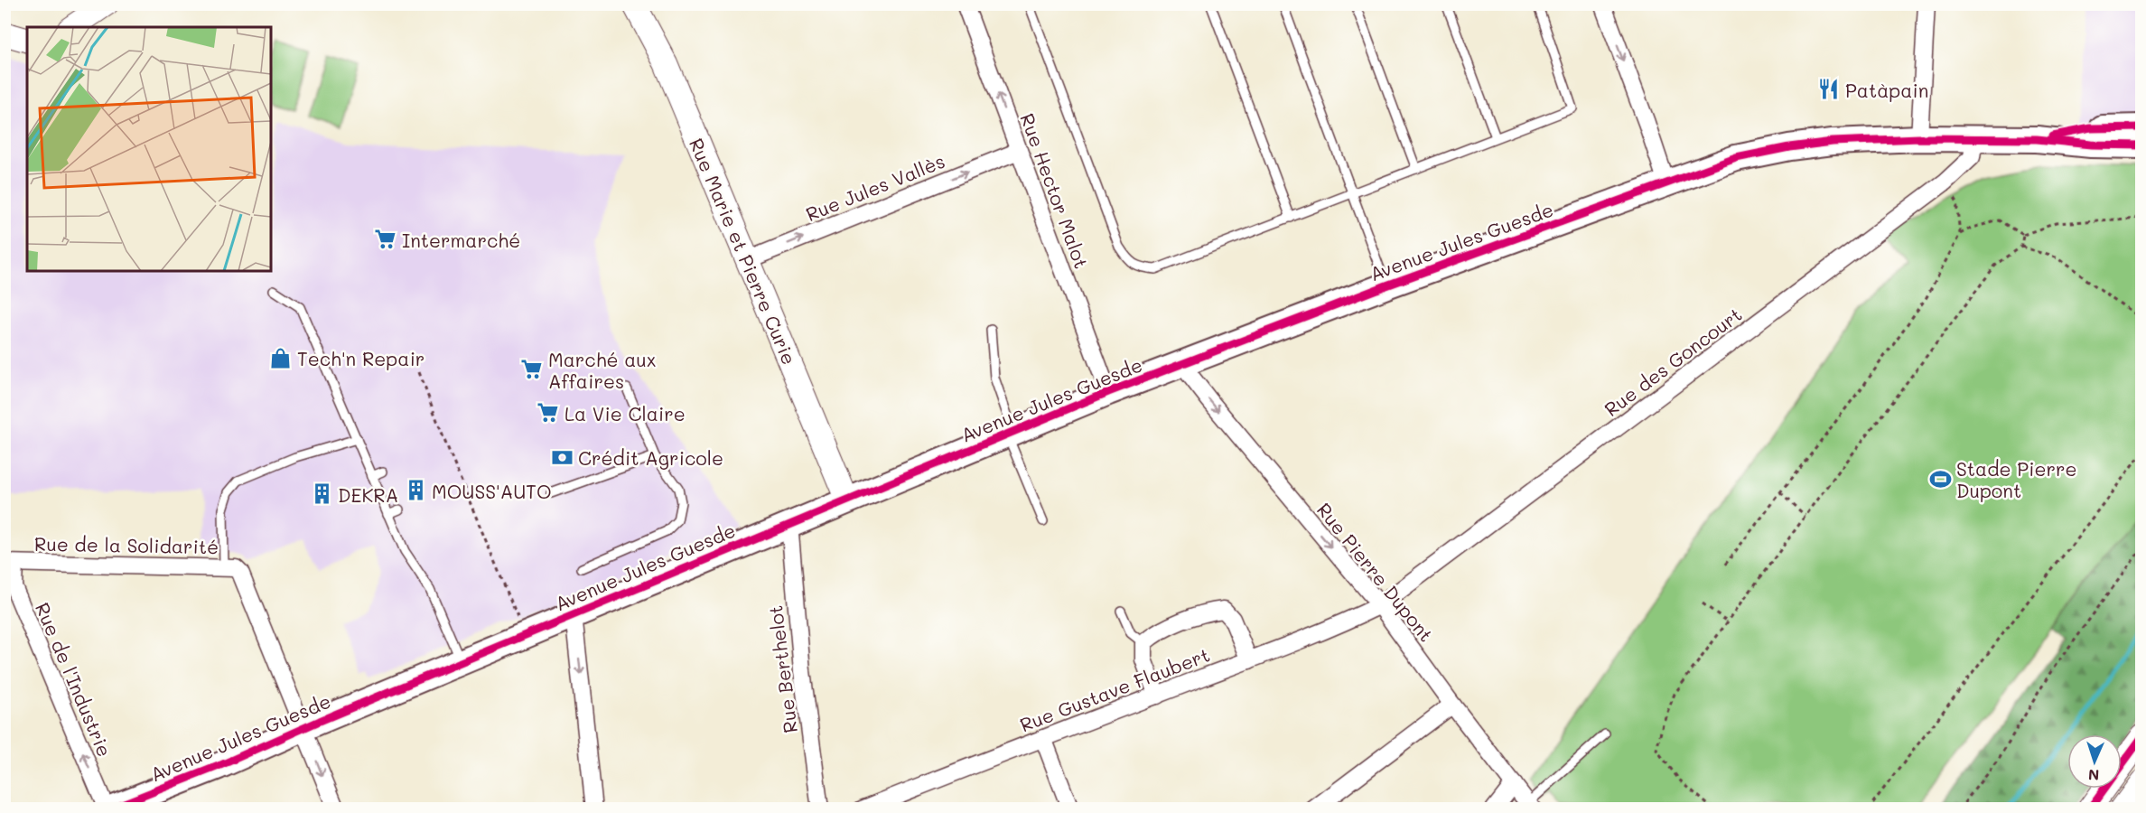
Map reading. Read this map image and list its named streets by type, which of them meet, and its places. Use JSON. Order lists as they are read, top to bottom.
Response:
{
  "streets": {
    "main road": ["Avenue Jules Guesde"],
    "street": [
      "Rue Jules Vallès",
      "Rue Hector Malot",
      "Rue Marie et Pierre Curie",
      "Rue des Goncourt",
      "Rue de la Solidarité",
      "Rue Pierre Dupont",
      "Rue Berthelot",
      "Rue de l'Industrie",
      "Rue Gustave Flaubert"
    ]
  },
  "crossings": [
    ["Rue Jules Vallès", "Rue Hector Malot"],
    ["Rue Jules Vallès", "Rue Marie et Pierre Curie"],
    ["Rue Hector Malot", "Avenue Jules Guesde"],
    ["Avenue Jules Guesde", "Rue Marie et Pierre Curie"],
    ["Avenue Jules Guesde", "Rue des Goncourt"],
    ["Avenue Jules Guesde", "Rue de la Solidarité"],
    ["Avenue Jules Guesde", "Rue Pierre Dupont"],
    ["Avenue Jules Guesde", "Rue Berthelot"],
    ["Avenue Jules Guesde", "Rue de l'Industrie"],
    ["Rue des Goncourt", "Rue Pierre Dupont"],
    ["Rue des Goncourt", "Rue Gustave Flaubert"],
    ["Rue de la Solidarité", "Rue de l'Industrie"],
    ["Rue Pierre Dupont", "Rue Gustave Flaubert"]
  ],
  "one_way": [
    "Rue Jules Vallès",
    "Rue Hector Malot",
    "Rue Pierre Dupont",
    "Rue de l'Industrie"
  ],
  "places": {
    "restaurant": ["Patàpain"],
    "supermarket": ["Intermarché", "Marché aux Affaires", "La Vie Claire"],
    "shop": ["Tech'n Repair"],
    "bank": ["Crédit Agricole"],
    "sports": ["Stade Pierre Dupont"],
    "building": ["MOUSS'AUTO", "DEKRA"]
  },
  "north": "bottom"
}
